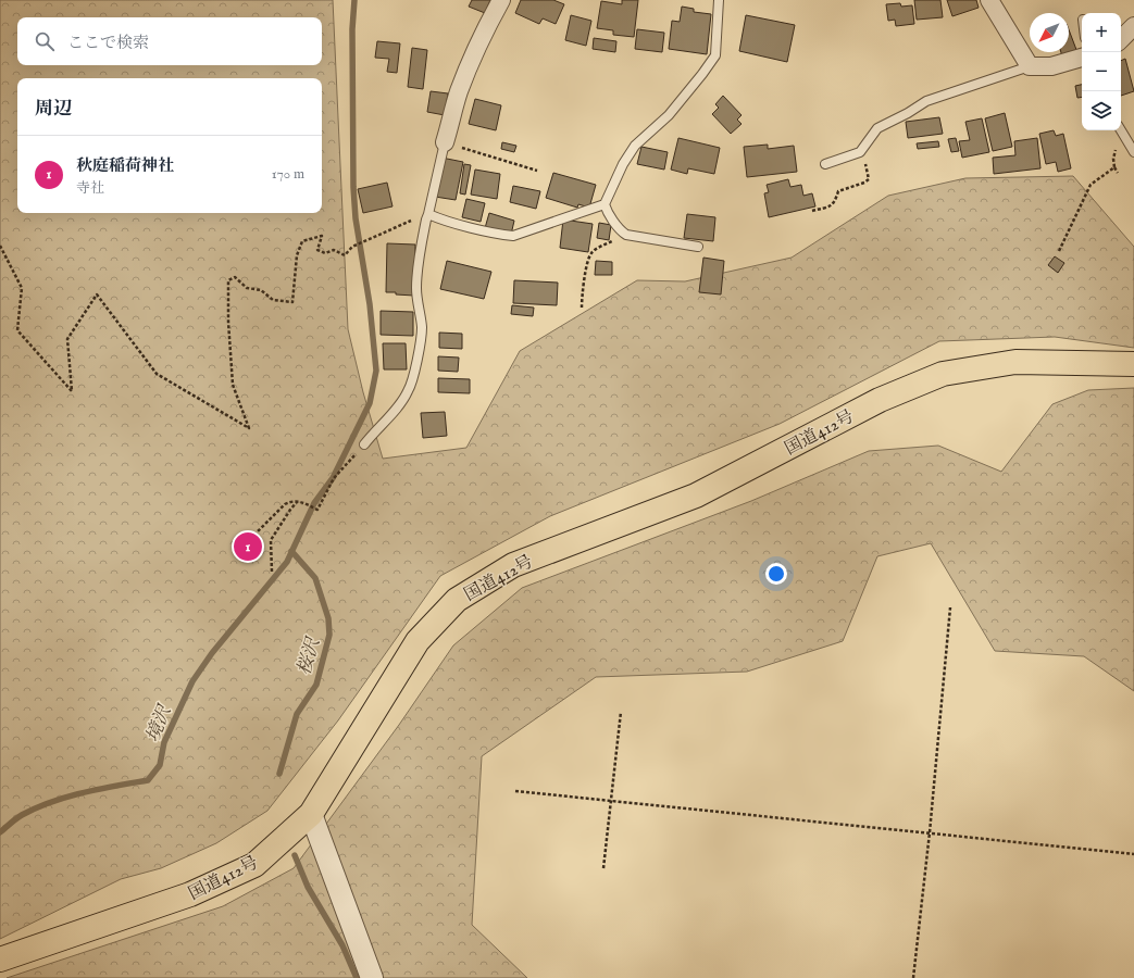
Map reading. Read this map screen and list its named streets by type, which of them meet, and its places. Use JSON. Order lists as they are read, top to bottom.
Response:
{
  "streets": {
    "highway": ["国道412号"]
  },
  "water": ["桜沢", "境沢"],
  "north": "bottom left",
  "page": {
    "map_buttons": ["+", "−"],
    "search": "ここで検索",
    "heading": "周辺",
    "list": [
      {
        "mark": "1",
        "name": "秋庭稲荷神社",
        "note": "寺社",
        "value": "170 m"
      }
    ],
    "pins": "1"
  }
}
